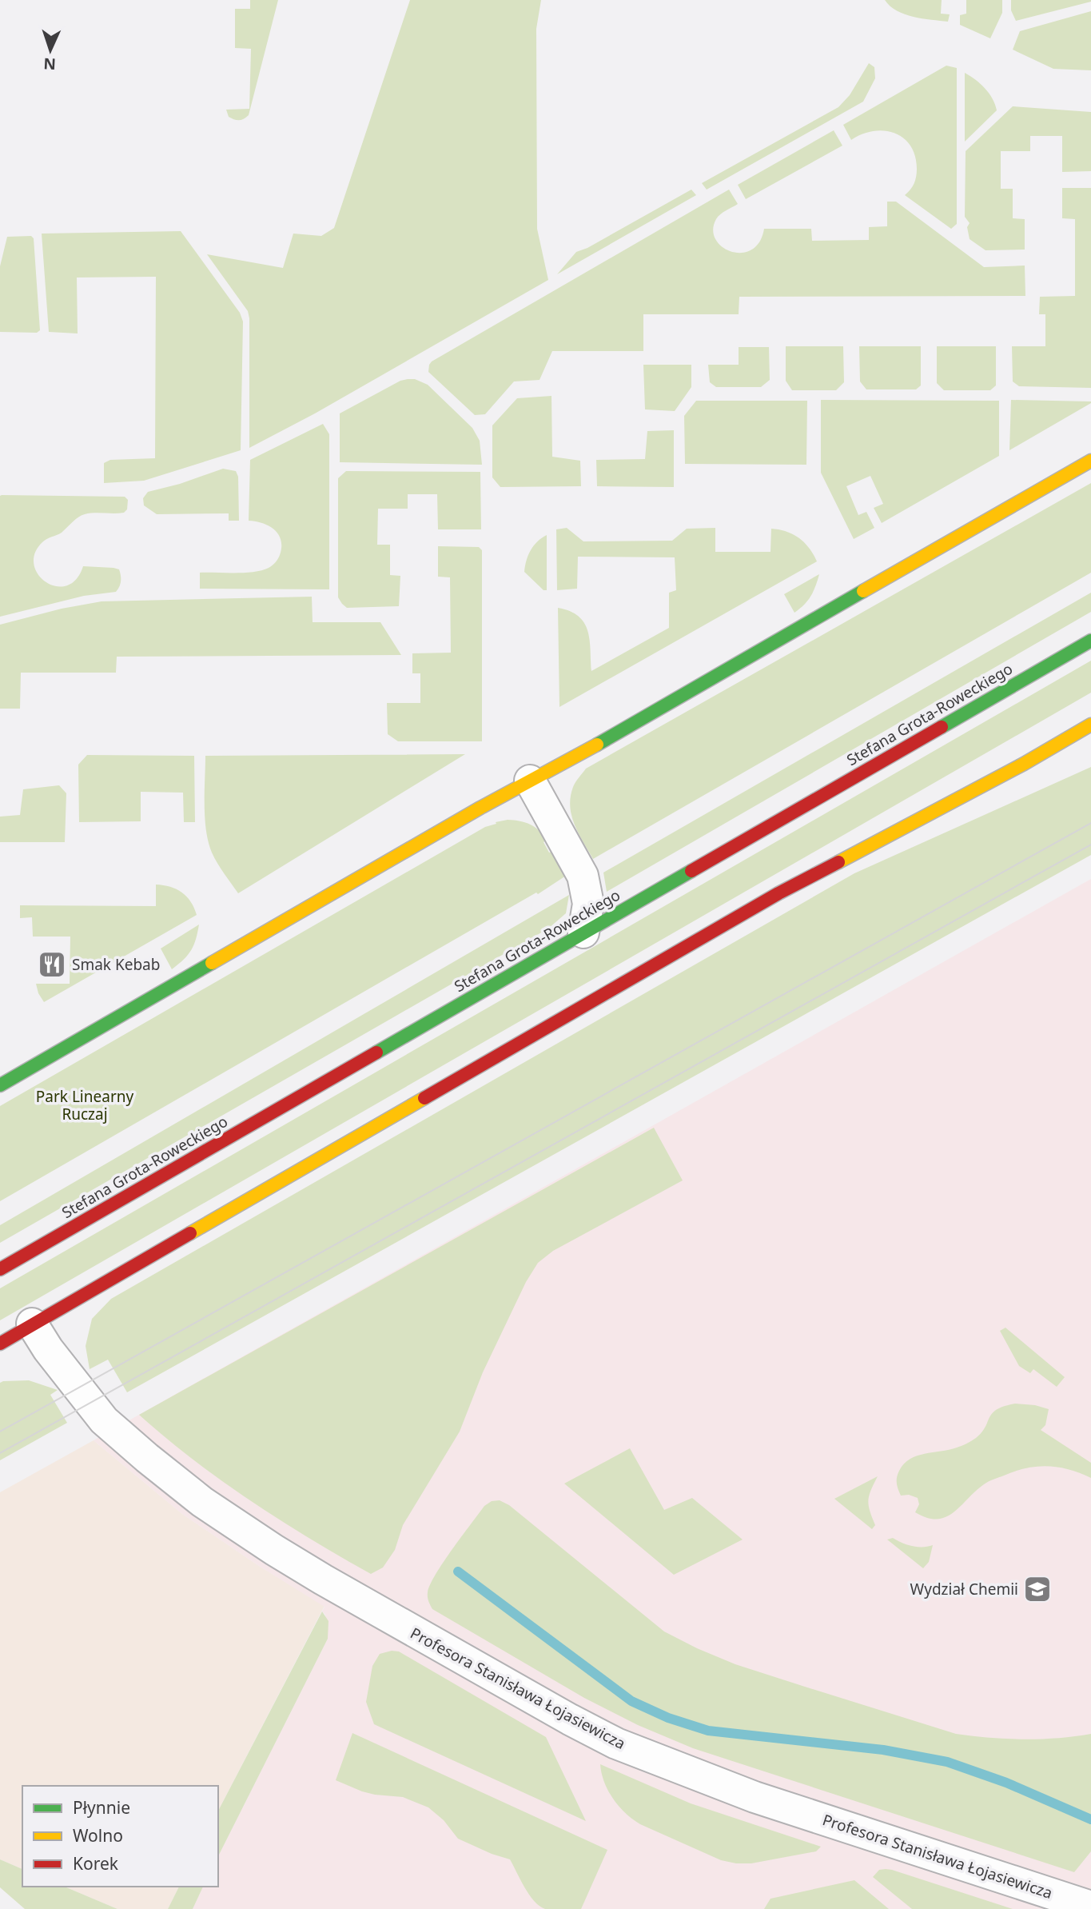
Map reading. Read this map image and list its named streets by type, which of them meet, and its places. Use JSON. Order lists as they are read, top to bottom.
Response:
{
  "streets": {
    "main road": ["Stefana Grota-Roweckiego"],
    "street": ["Profesora Stanisława Łojasiewicza"]
  },
  "parks": ["Park Linearny Ruczaj"],
  "places": {
    "restaurant": ["Smak Kebab"],
    "school or university": ["Wydział Chemii"]
  },
  "legend": ["Płynnie", "Wolno", "Korek"],
  "north": "bottom"
}
